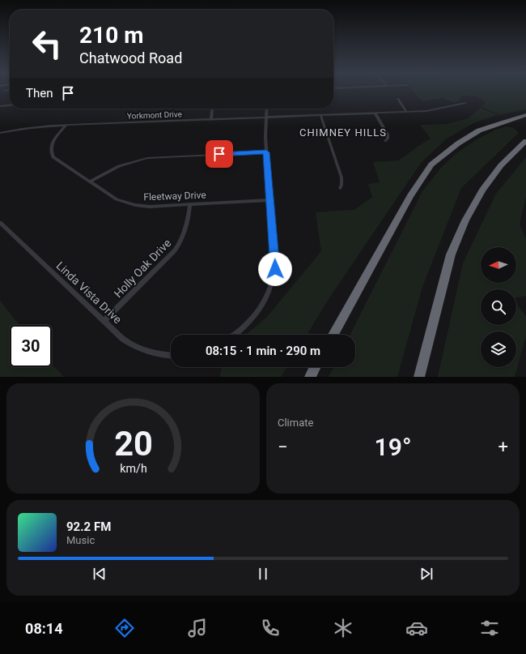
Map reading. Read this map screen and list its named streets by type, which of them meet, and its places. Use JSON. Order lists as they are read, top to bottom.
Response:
{
  "streets": {
    "street": [
      "Yorkmont Drive",
      "Fleetway Drive",
      "Holly Oak Drive",
      "Linda Vista Drive"
    ]
  },
  "crossings": [
    ["Yorkmont Drive", "Fleetway Drive"],
    ["Fleetway Drive", "Holly Oak Drive"],
    ["Holly Oak Drive", "Linda Vista Drive"]
  ],
  "districts": ["CHIMNEY HILLS"],
  "north": "left",
  "page": {
    "turn": ["210 m", "Chatwood Road"],
    "then": "Then",
    "limit": "30",
    "trip": "08:15 · 1 min · 290 m",
    "tile": "Climate",
    "heat": ["−", "19°", "+"],
    "song": ["92.2 FM", "Music"],
    "tabs": "08:14",
    "gauge": ["20", "km/h"]
  }
}
